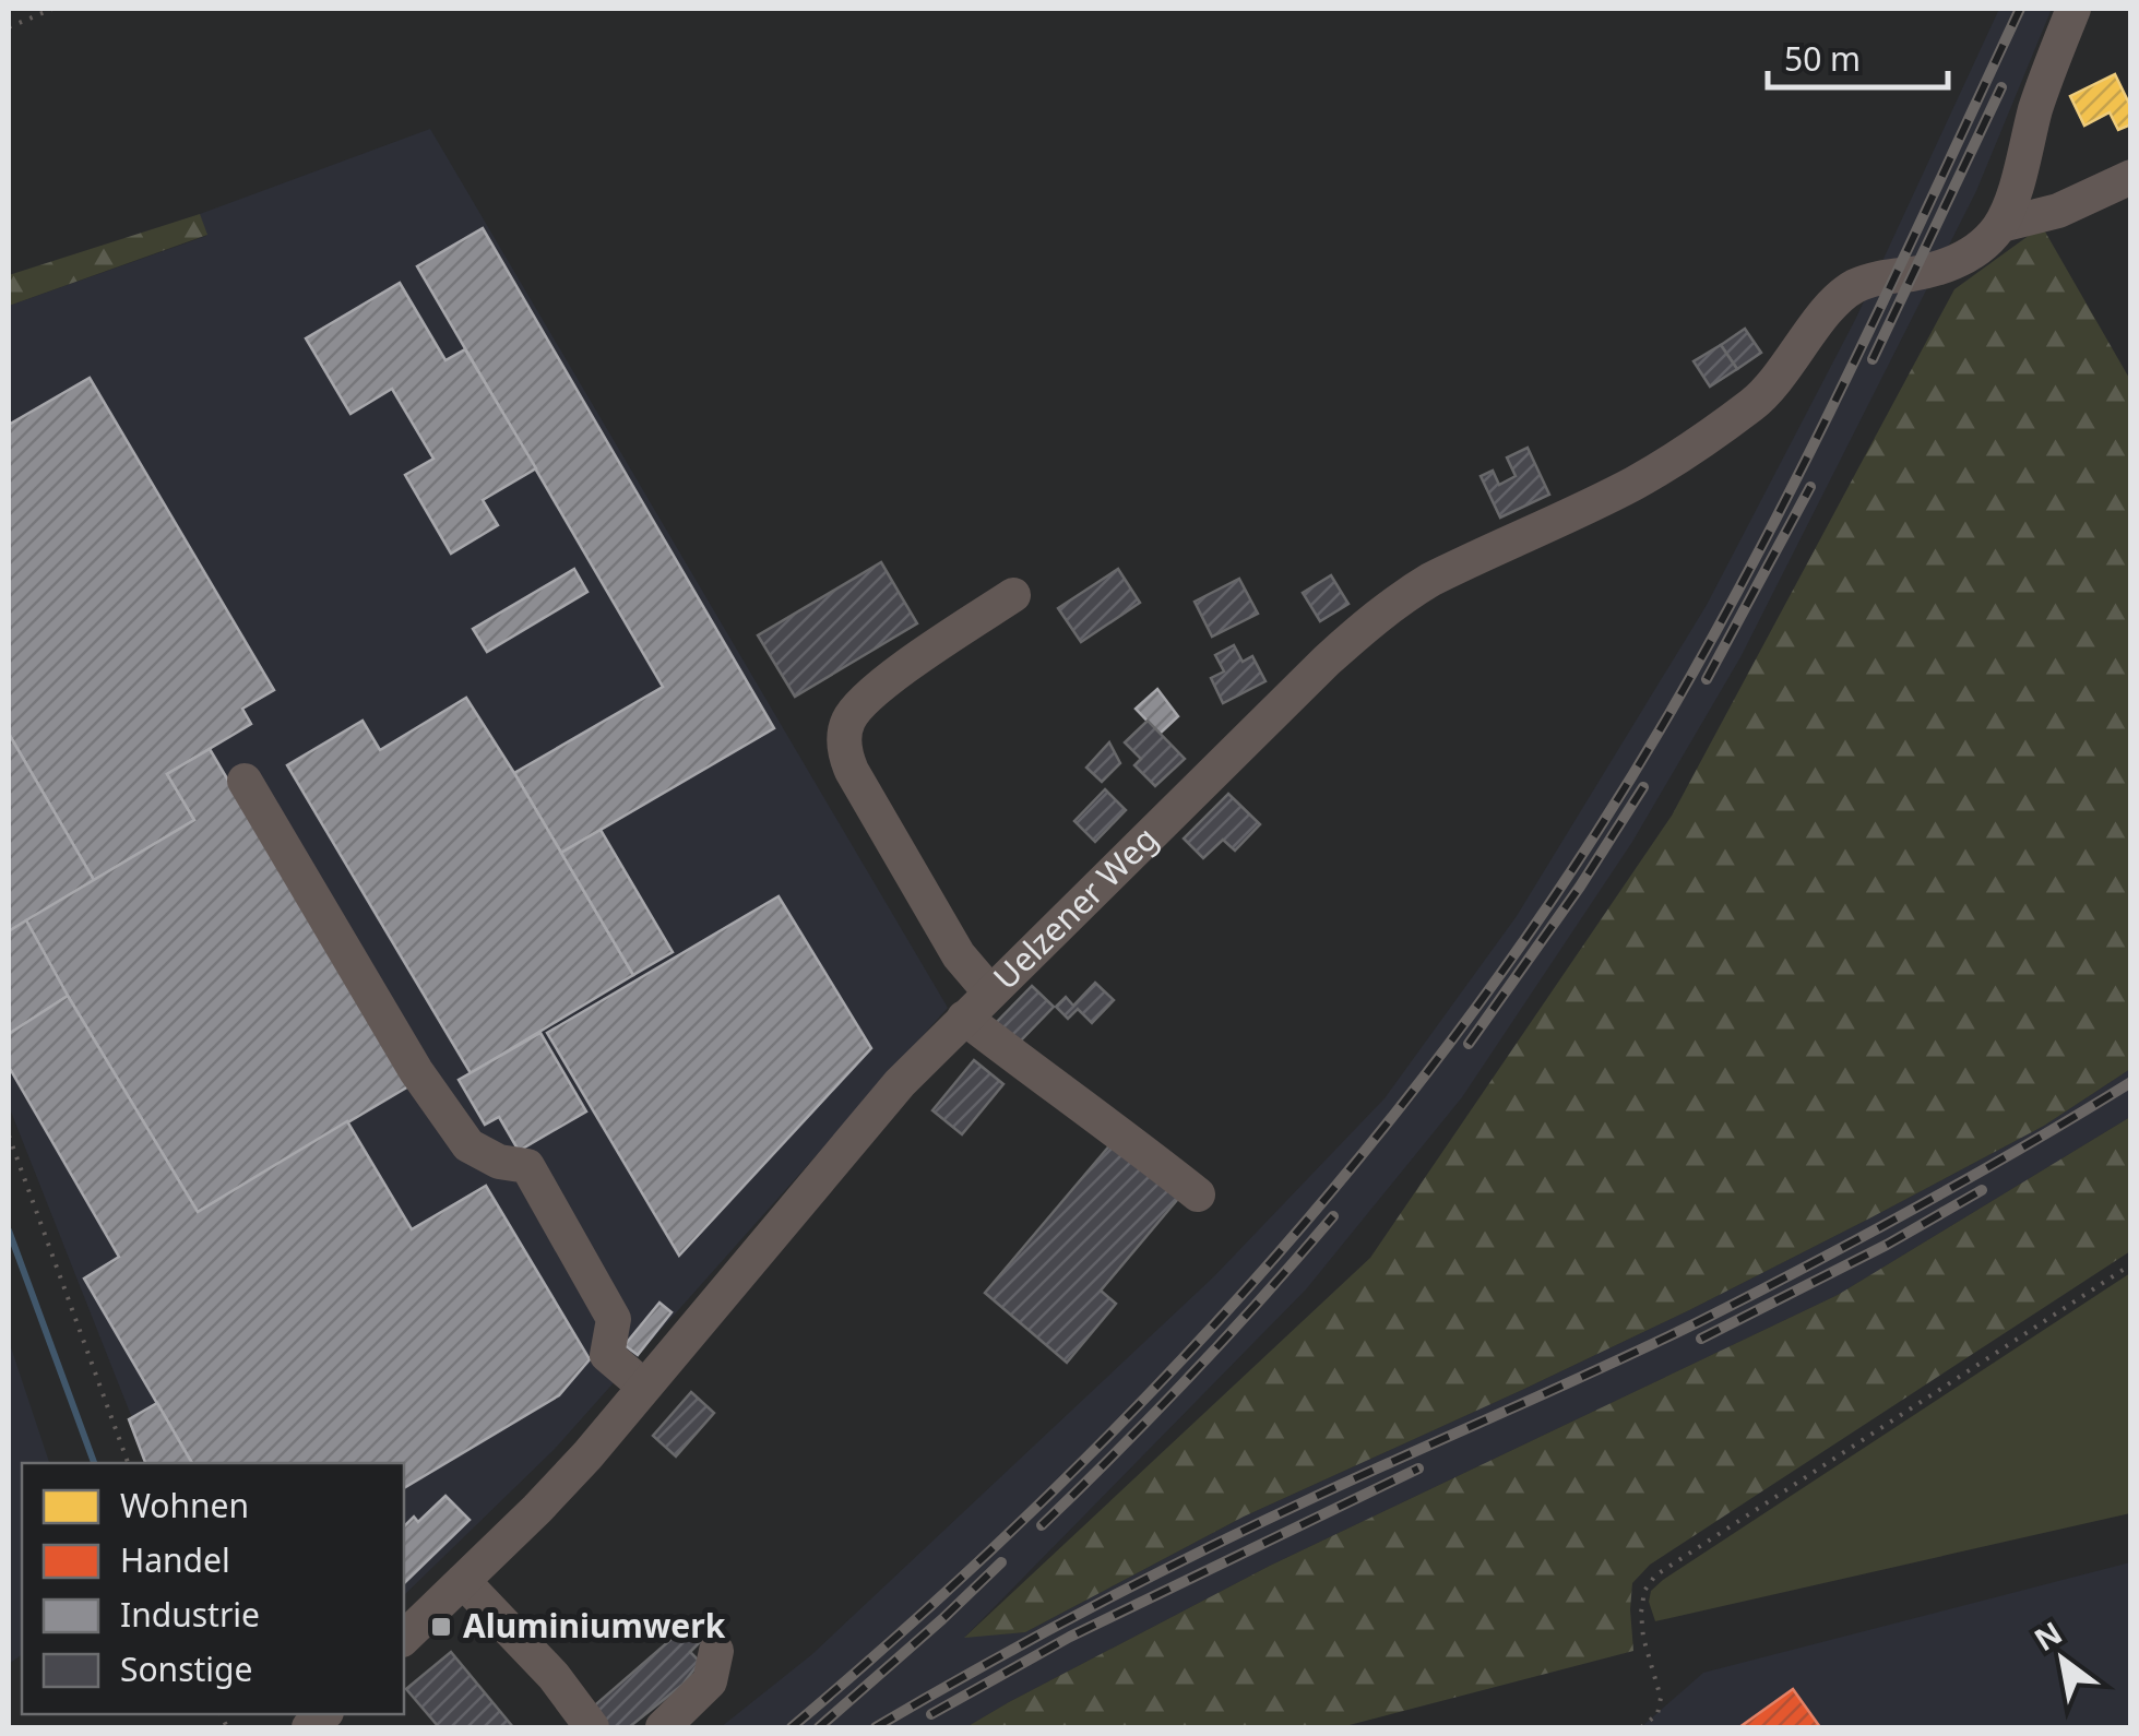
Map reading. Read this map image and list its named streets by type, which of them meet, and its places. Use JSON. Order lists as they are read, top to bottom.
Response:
{
  "streets": {
    "street": ["Uelzener Weg"]
  },
  "places": {
    "transit": ["Aluminiumwerk"]
  },
  "legend": [
    "Wohnen",
    "Handel",
    "Industrie",
    "Sonstige"
  ],
  "scale_bar": "50 m",
  "north": "top left"
}
